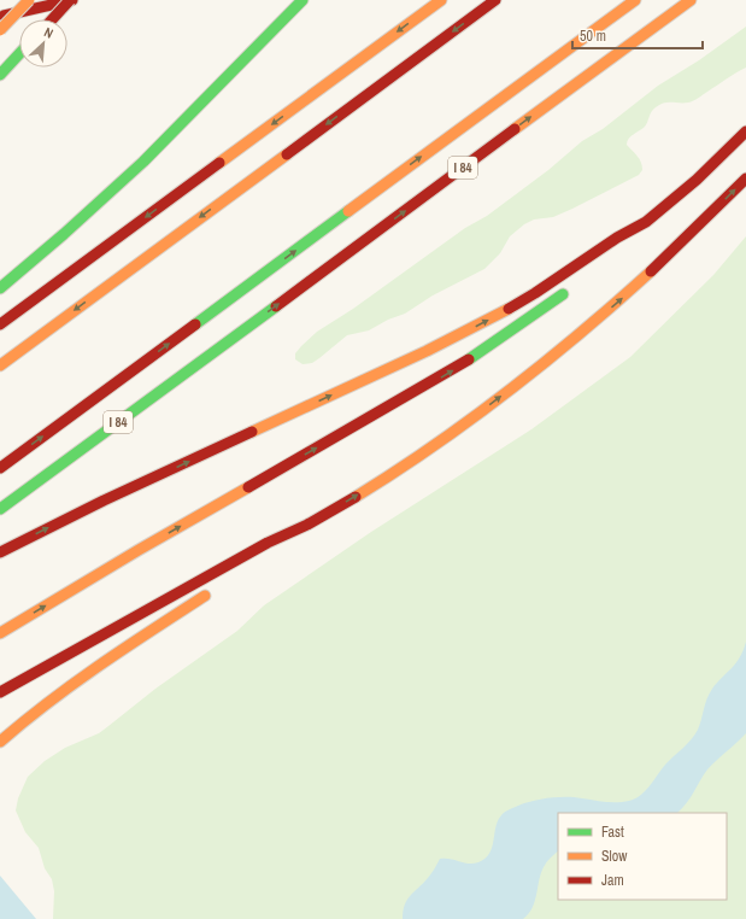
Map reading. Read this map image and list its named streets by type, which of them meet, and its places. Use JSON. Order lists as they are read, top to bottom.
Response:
{
  "streets": {
    "highway": ["I 84"]
  },
  "legend": ["Fast", "Slow", "Jam"],
  "scale_bar": "50 m",
  "north": "top right"
}
